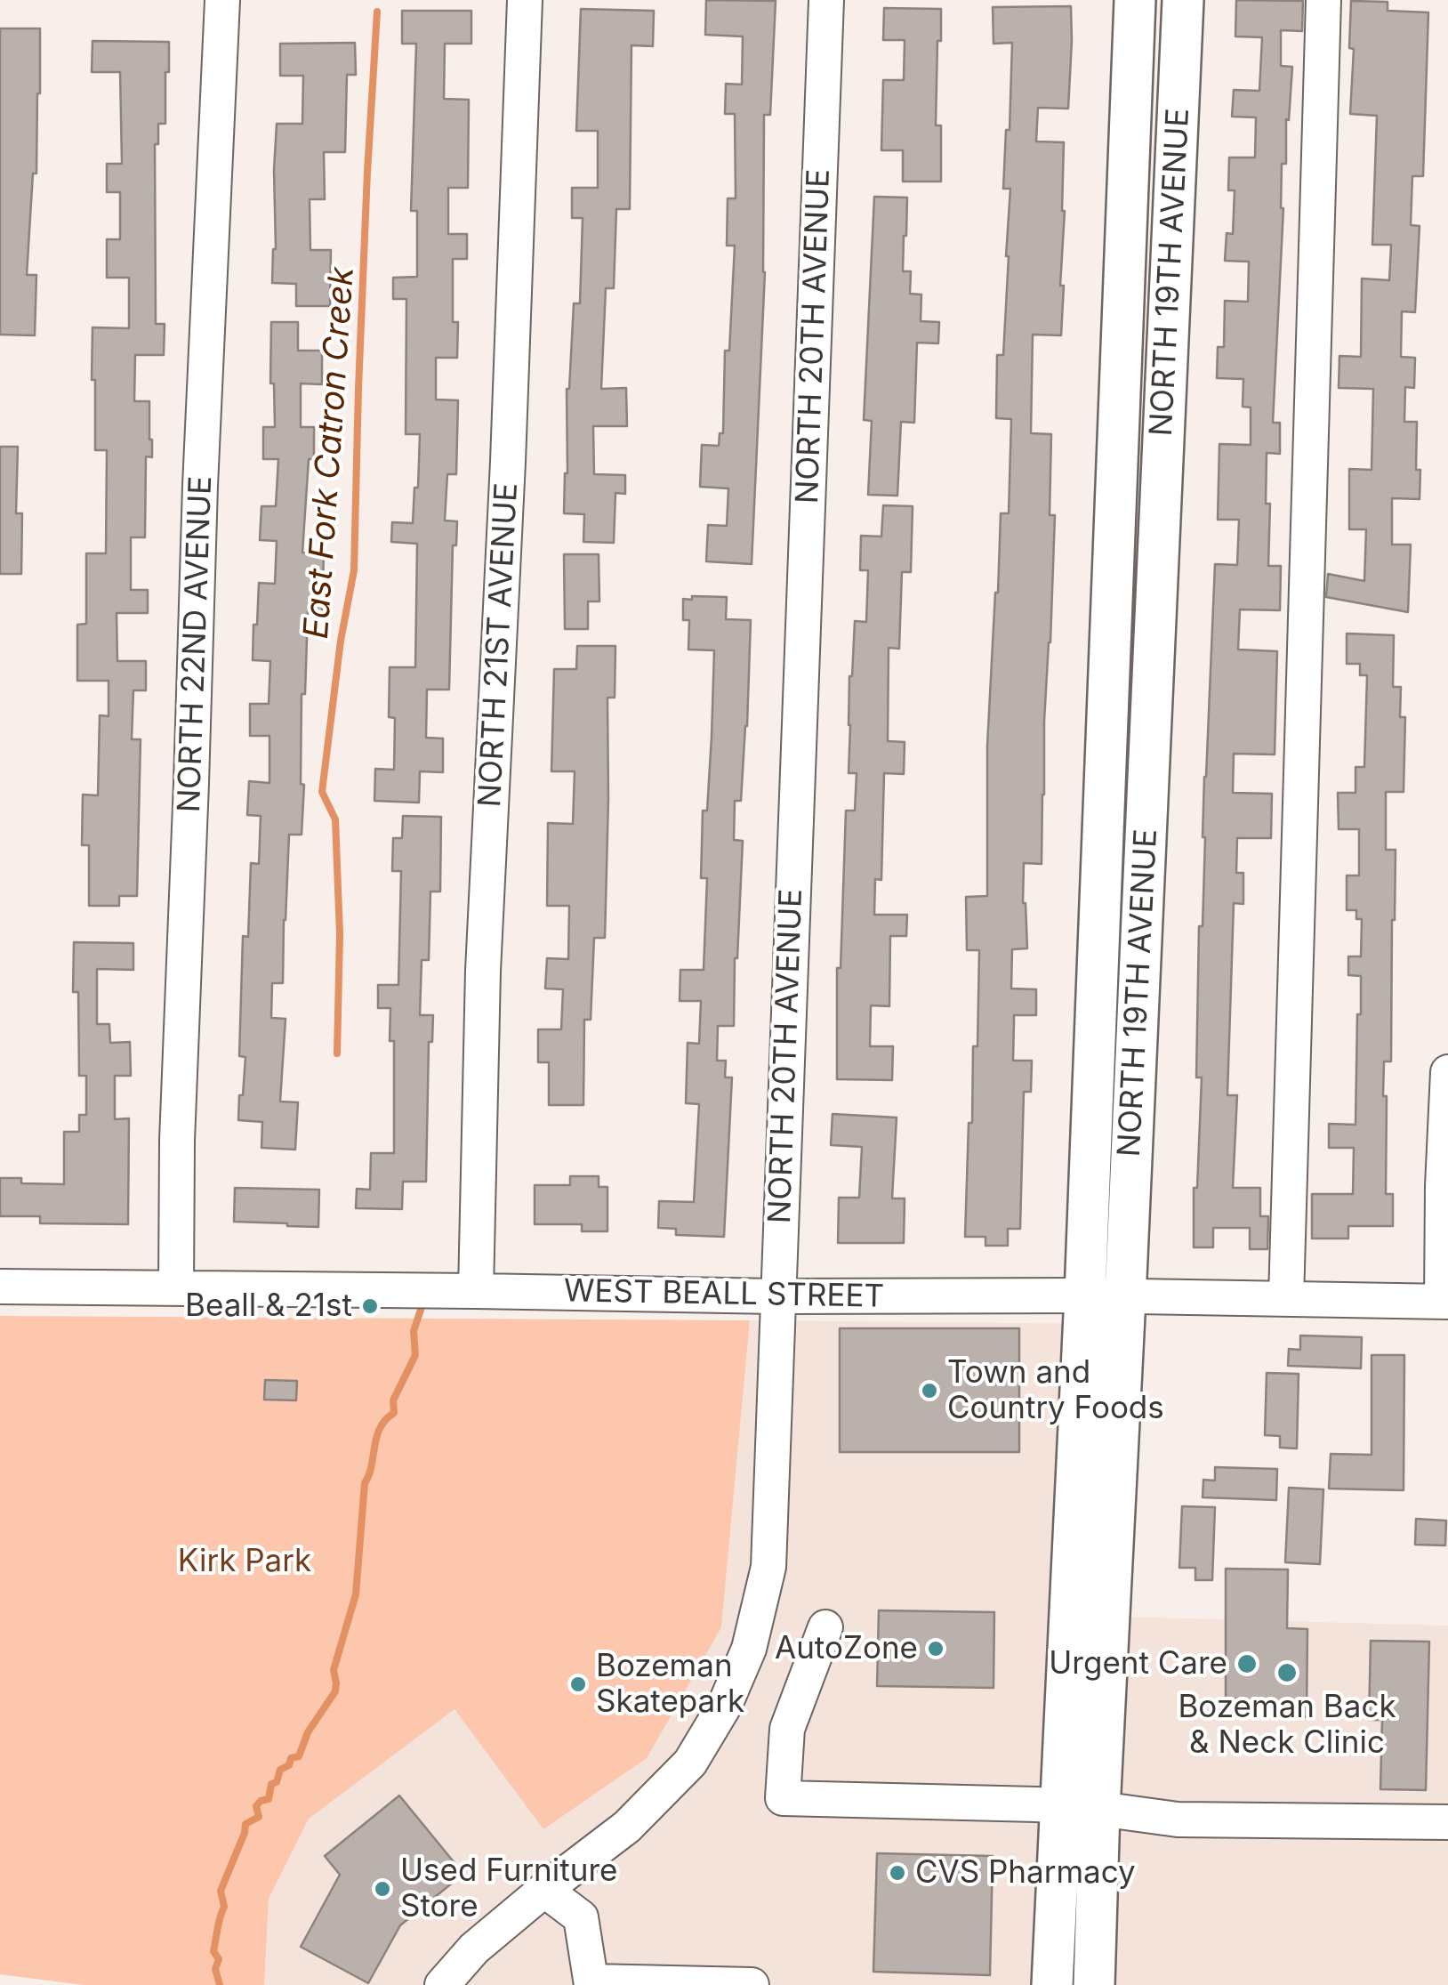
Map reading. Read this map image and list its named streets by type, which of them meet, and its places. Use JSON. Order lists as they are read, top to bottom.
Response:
{
  "streets": {
    "main road": ["NORTH 19TH AVENUE"],
    "street": [
      "NORTH 20TH AVENUE",
      "NORTH 22ND AVENUE",
      "NORTH 21ST AVENUE",
      "WEST BEALL STREET"
    ]
  },
  "crossings": [
    ["NORTH 19TH AVENUE", "WEST BEALL STREET"],
    ["NORTH 20TH AVENUE", "WEST BEALL STREET"],
    ["NORTH 22ND AVENUE", "WEST BEALL STREET"],
    ["NORTH 21ST AVENUE", "WEST BEALL STREET"]
  ],
  "water": ["East Fork Catron Creek"],
  "parks": ["Kirk Park"],
  "places": [
    "Beall & 21st",
    "Town and Country Foods",
    "AutoZone",
    "Urgent Care",
    "Bozeman Back & Neck Clinic",
    "Bozeman Skatepark",
    "CVS Pharmacy",
    "Used Furniture Store"
  ]
}
